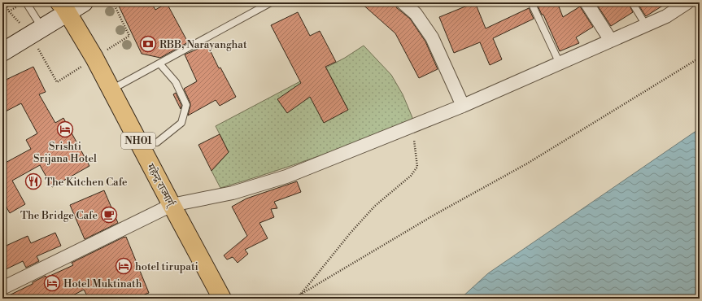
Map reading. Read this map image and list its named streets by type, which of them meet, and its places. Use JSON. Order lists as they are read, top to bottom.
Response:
{
  "streets": {
    "highway": ["NH01", "महेन्द्र राज्मार्ग्"]
  },
  "places": {
    "bank": ["RBB, Narayanghat"],
    "hotel": ["Srishti Srijana Hotel", "hotel tirupati", "Hotel Muktinath"],
    "restaurant": ["The Kitchen Cafe"],
    "cafe": ["The Bridge Cafe"]
  }
}
